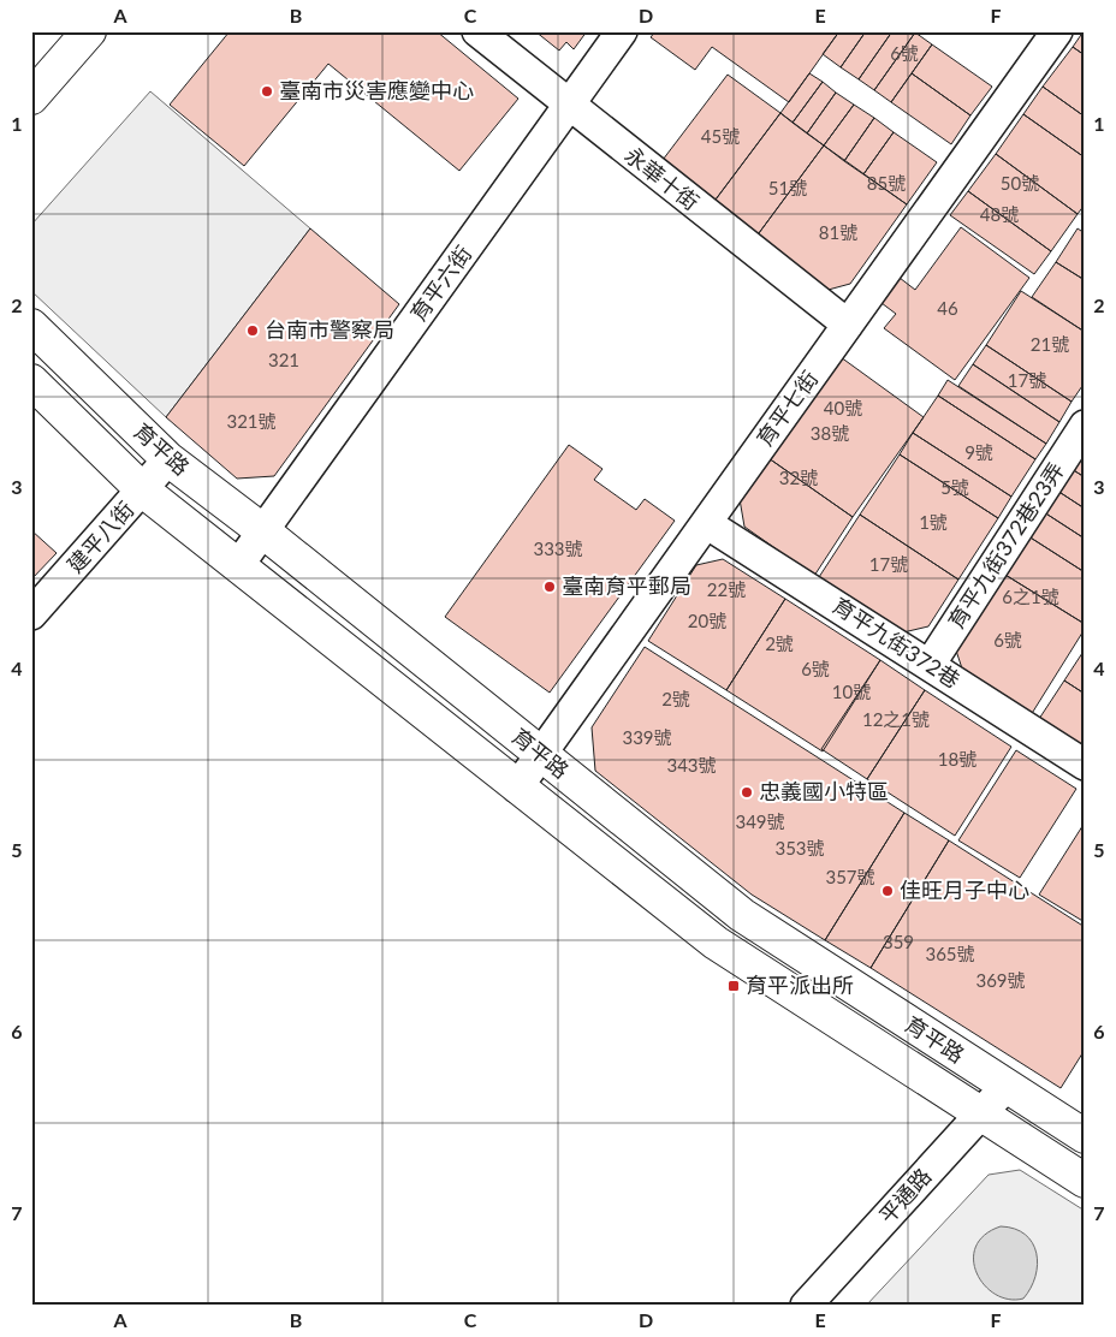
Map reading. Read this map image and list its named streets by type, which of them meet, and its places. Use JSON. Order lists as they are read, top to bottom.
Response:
{
  "streets": {
    "street": [
      "永華十街",
      "育平六街",
      "育平七街",
      "育平路",
      "建平八街",
      "育平九街372巷23弄",
      "育平九街372巷",
      "平通路"
    ]
  },
  "crossings": [
    ["永華十街", "育平六街"],
    ["永華十街", "育平七街"],
    ["育平六街", "育平路"],
    ["育平七街", "育平路"],
    ["育平七街", "育平九街372巷"],
    ["育平路", "建平八街"],
    ["育平路", "平通路"],
    ["育平九街372巷23弄", "育平九街372巷"]
  ],
  "places": {
    "other": [
      "臺南市災害應變中心",
      "台南市警察局",
      "臺南育平郵局",
      "忠義國小特區",
      "佳旺月子中心"
    ],
    "transit": ["育平派出所"]
  },
  "house_numbers": [
    "6號",
    "45號",
    "85號",
    "50號",
    "51號",
    "48號",
    "81號",
    "46",
    "21號",
    "321",
    "17號",
    "40號",
    "321號",
    "38號",
    "9號",
    "32號",
    "5號",
    "1號",
    "333號",
    "17號",
    "22號",
    "6之1號",
    "20號",
    "6號",
    "2號",
    "6號",
    "10號",
    "2號",
    "12之1號",
    "339號",
    "18號",
    "343號",
    "349號",
    "353號",
    "357號",
    "359",
    "365號",
    "369號"
  ],
  "grid": {
    "columns": [
      "A",
      "B",
      "C",
      "D",
      "E",
      "F"
    ],
    "rows": [
      "1",
      "2",
      "3",
      "4",
      "5",
      "6",
      "7"
    ]
  }
}
